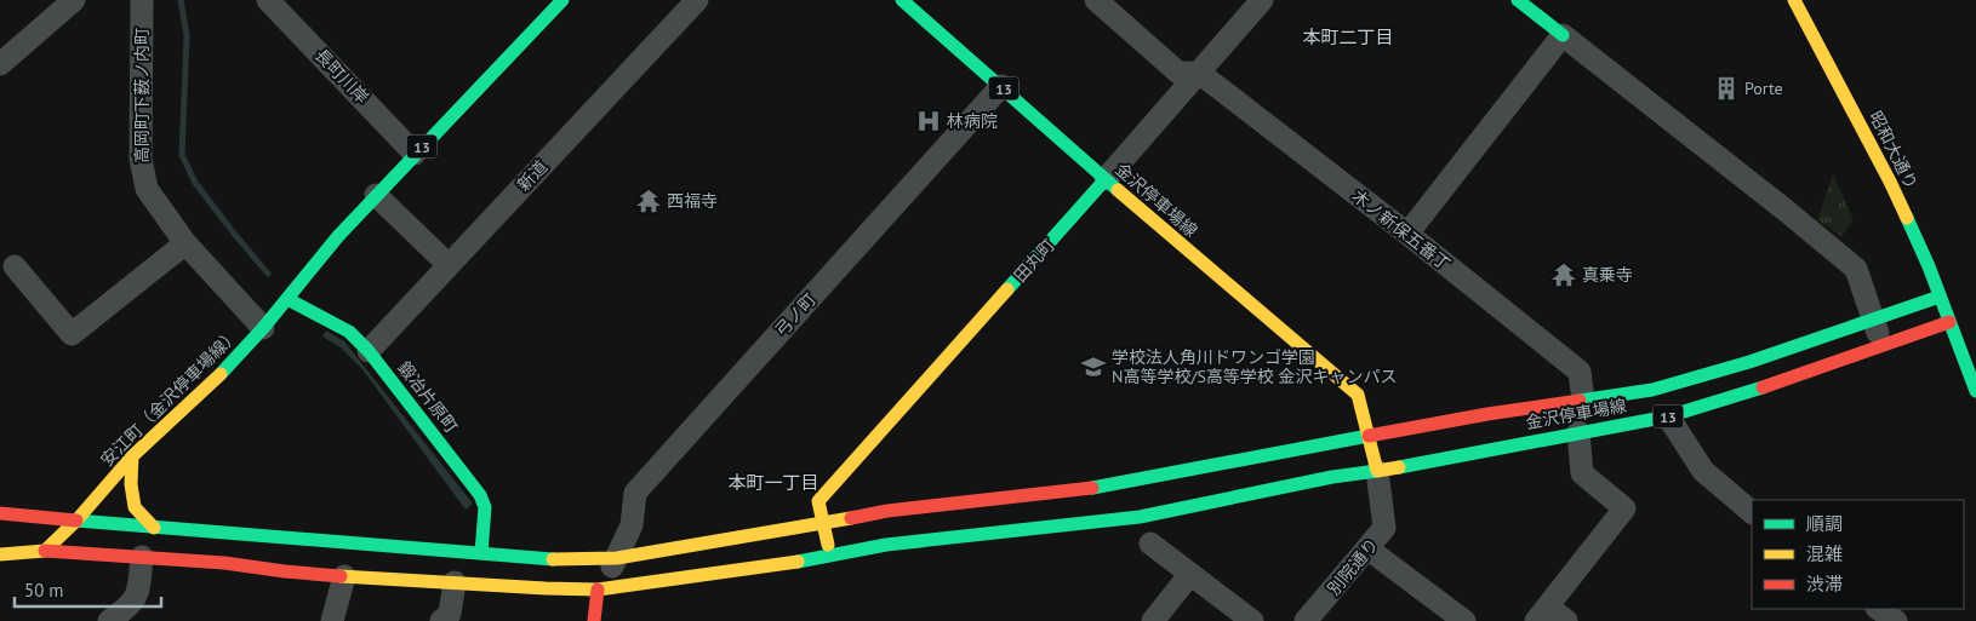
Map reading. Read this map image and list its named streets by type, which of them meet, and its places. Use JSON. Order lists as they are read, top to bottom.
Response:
{
  "streets": {
    "street": [
      "長町川岸",
      "13",
      "高岡町下薮ノ内町",
      "昭和大通り",
      "新道",
      "金沢停車場線",
      "木ノ新保五番丁",
      "田丸町",
      "弓ノ町",
      "安江町（金沢停車場線）",
      "鍛冶片原町",
      "別院通り"
    ]
  },
  "crossings": [
    ["長町川岸", "13"],
    ["13", "安江町（金沢停車場線）"],
    ["13", "鍛冶片原町"],
    ["高岡町下薮ノ内町", "安江町（金沢停車場線）"],
    ["昭和大通り", "金沢停車場線"],
    ["新道", "鍛冶片原町"],
    ["金沢停車場線", "木ノ新保五番丁"],
    ["金沢停車場線", "田丸町"],
    ["金沢停車場線", "弓ノ町"],
    ["金沢停車場線", "別院通り"],
    ["木ノ新保五番丁", "田丸町"],
    ["安江町（金沢停車場線）", "鍛冶片原町"]
  ],
  "districts": ["本町二丁目", "本町一丁目"],
  "places": {
    "building": ["Porte"],
    "hospital": ["林病院"],
    "temple": ["西福寺", "真乗寺"],
    "school or university": ["学校法人角川ドワンゴ学園 N高等学校/S高等学校 金沢キャンパス"]
  },
  "legend": ["順調", "混雑", "渋滞"],
  "scale_bar": "50 m"
}
